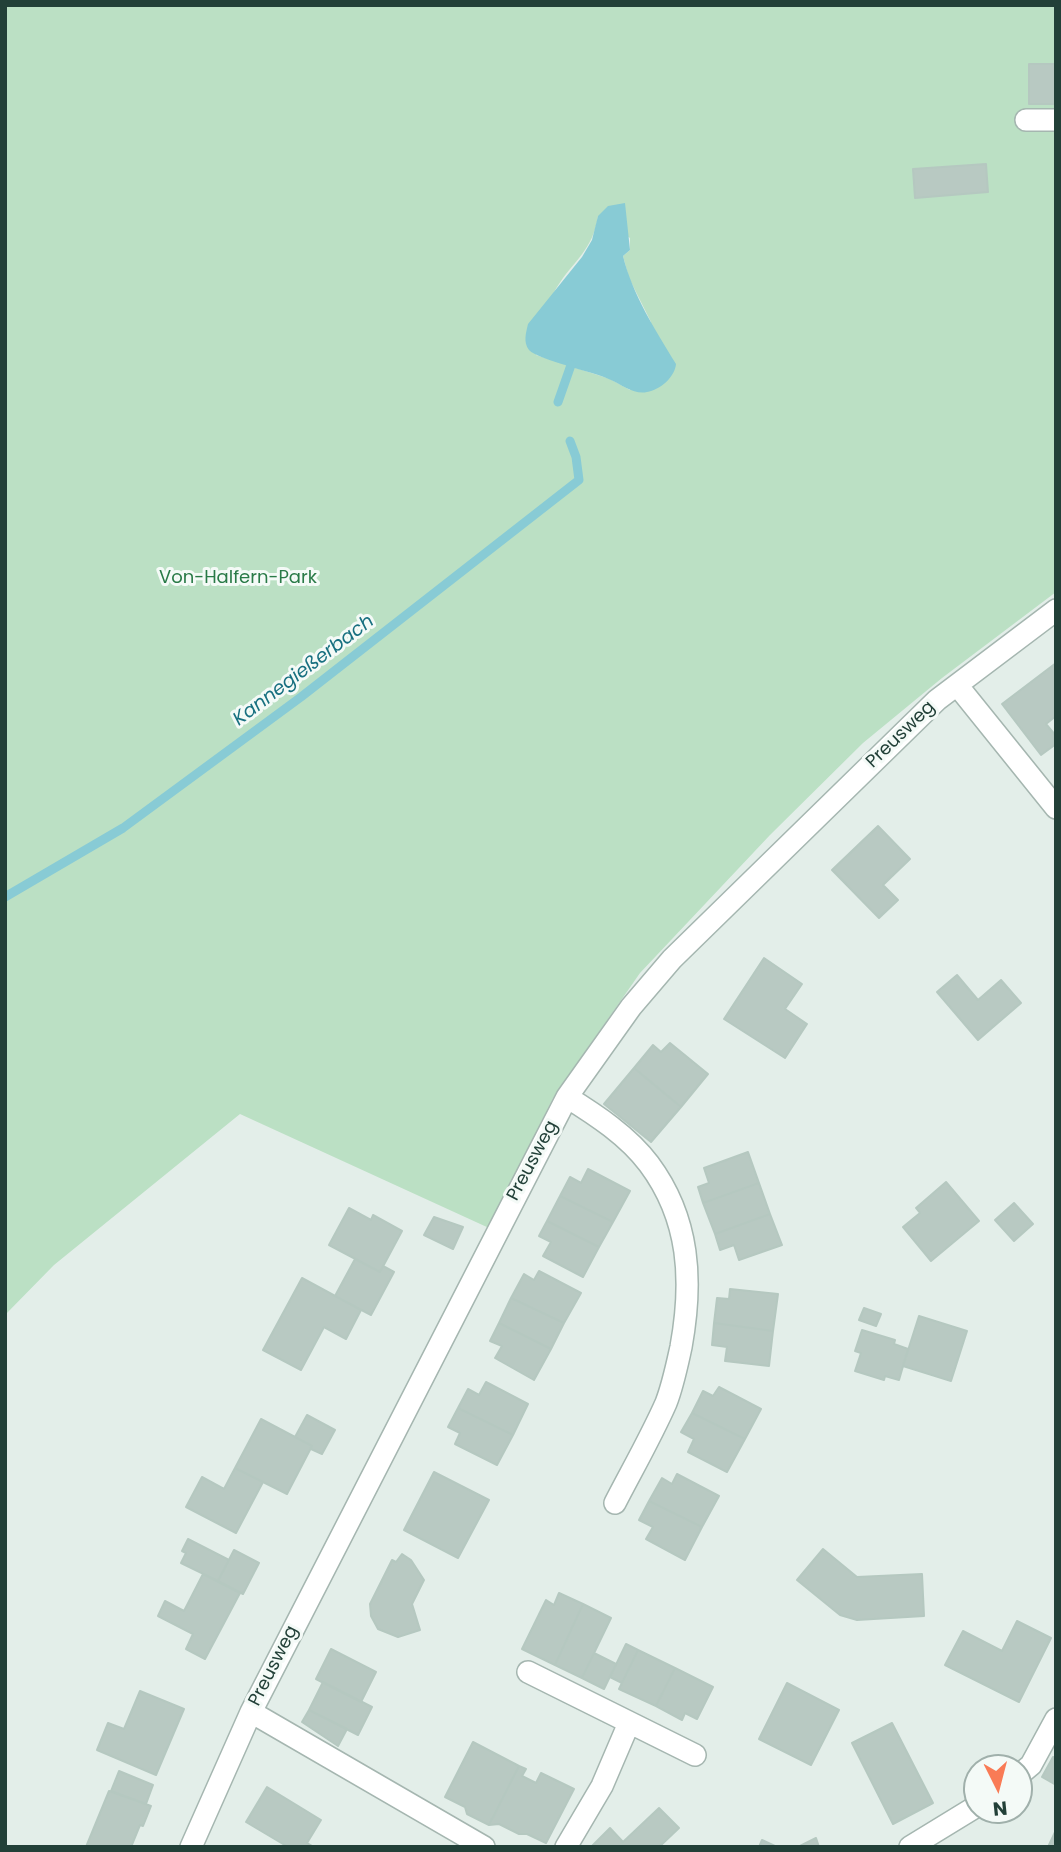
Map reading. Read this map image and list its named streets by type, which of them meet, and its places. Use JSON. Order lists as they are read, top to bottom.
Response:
{
  "streets": {
    "street": ["Preusweg"]
  },
  "water": ["Kannegießerbach"],
  "parks": ["Von-Halfern-Park"],
  "north": "bottom"
}
